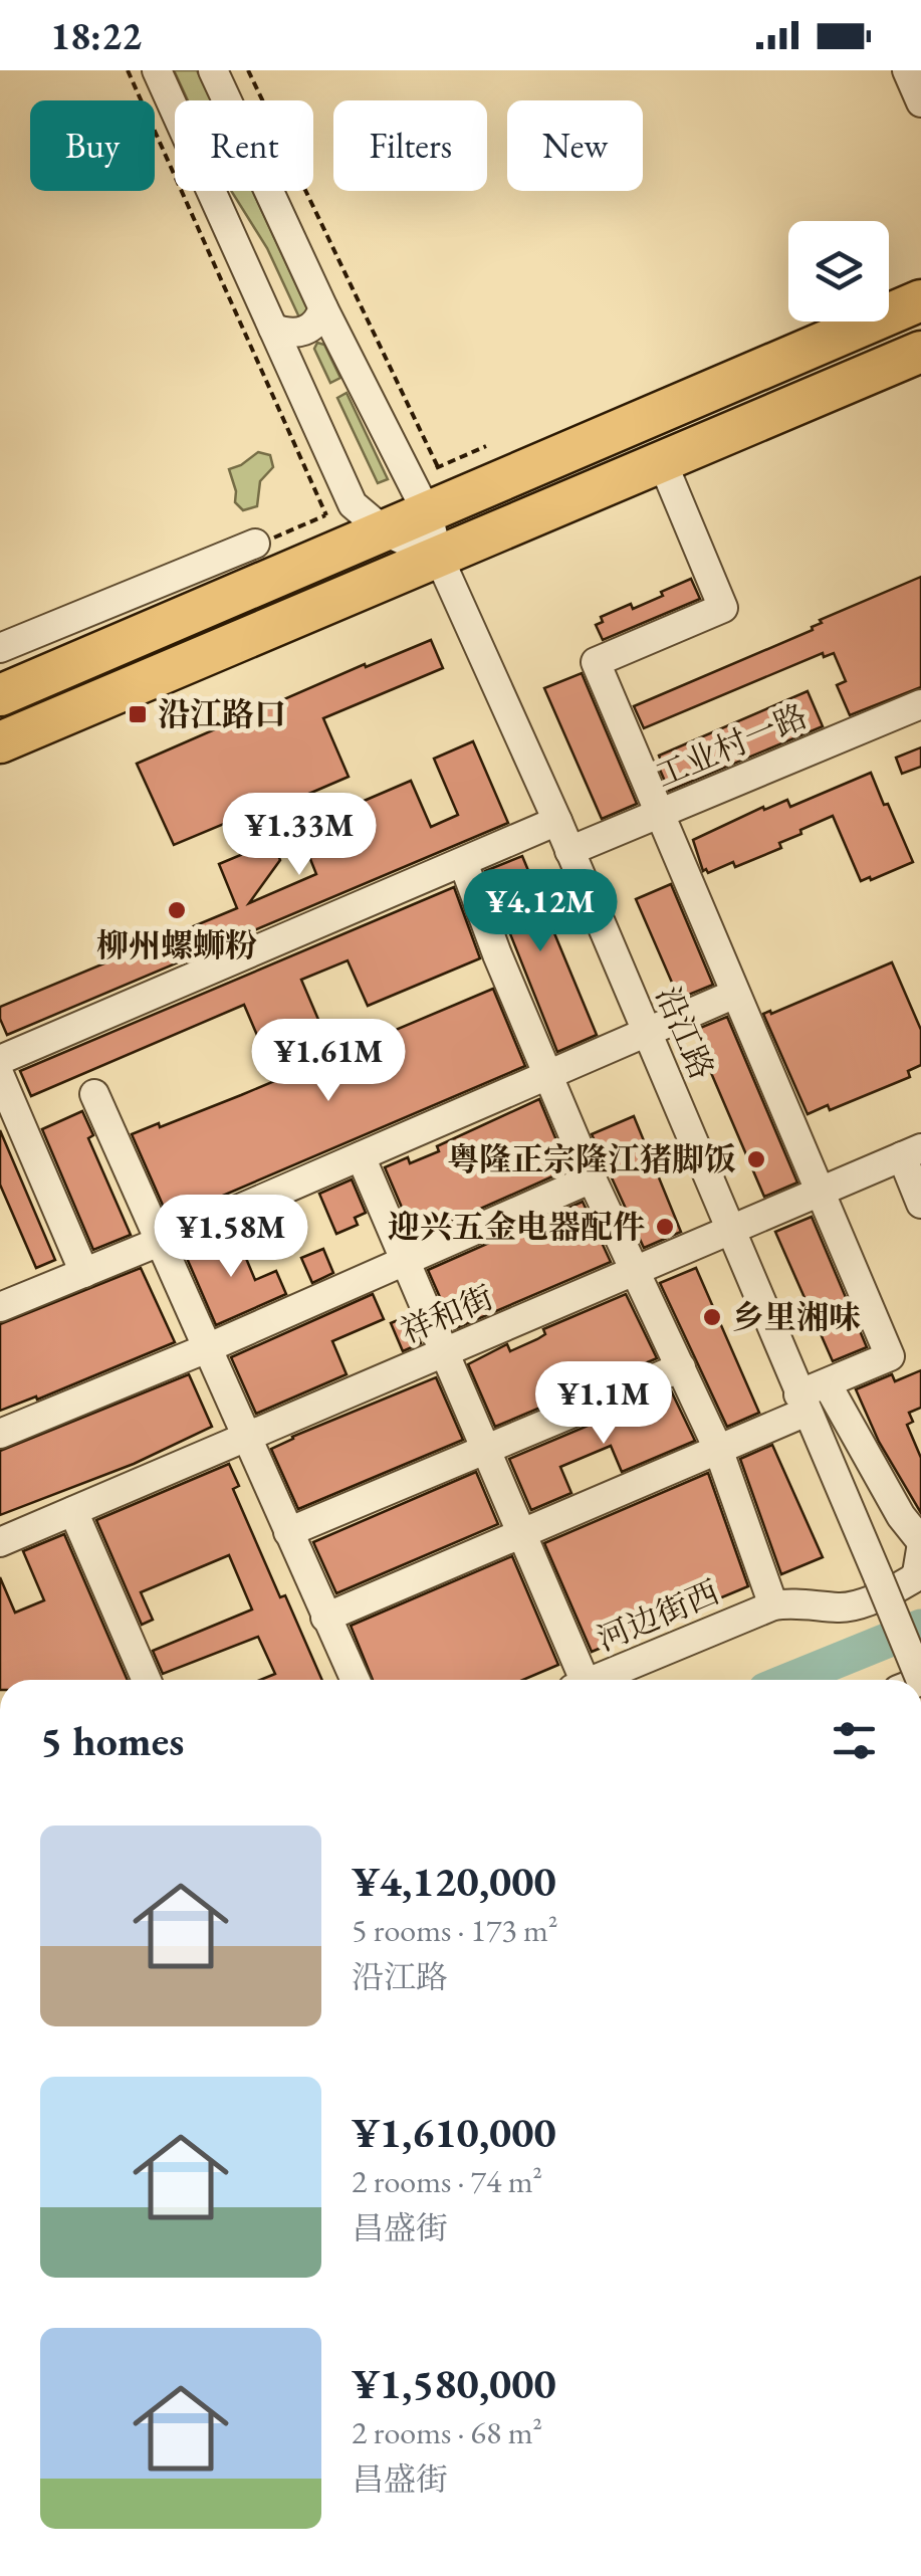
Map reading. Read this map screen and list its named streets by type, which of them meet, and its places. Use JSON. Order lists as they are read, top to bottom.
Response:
{
  "streets": {
    "street": [
      "工业村一路",
      "沿江路",
      "祥和街",
      "河边街西"
    ]
  },
  "crossings": [
    ["工业村一路", "沿江路"],
    ["沿江路", "祥和街"]
  ],
  "places": {
    "transit": ["沿江路口"],
    "other": [
      "柳州螺蛳粉",
      "粤隆正宗隆江猪脚饭",
      "迎兴五金电器配件",
      "乡里湘味"
    ]
  },
  "page": {
    "status": "18:22",
    "chip": [
      "Buy",
      "Rent",
      "Filters",
      "New"
    ],
    "price": [
      "¥1.33M",
      "¥4.12M",
      "¥1.61M",
      "¥1.58M",
      "¥1.1M"
    ],
    "heading": "5 homes",
    "list": [
      {
        "name": "¥4,120,000",
        "note": "5 rooms · 173 m² · 沿江路"
      },
      {
        "name": "¥1,610,000",
        "note": "2 rooms · 74 m² · 昌盛街"
      },
      {
        "name": "¥1,580,000",
        "note": "2 rooms · 68 m² · 昌盛街"
      }
    ]
  }
}
